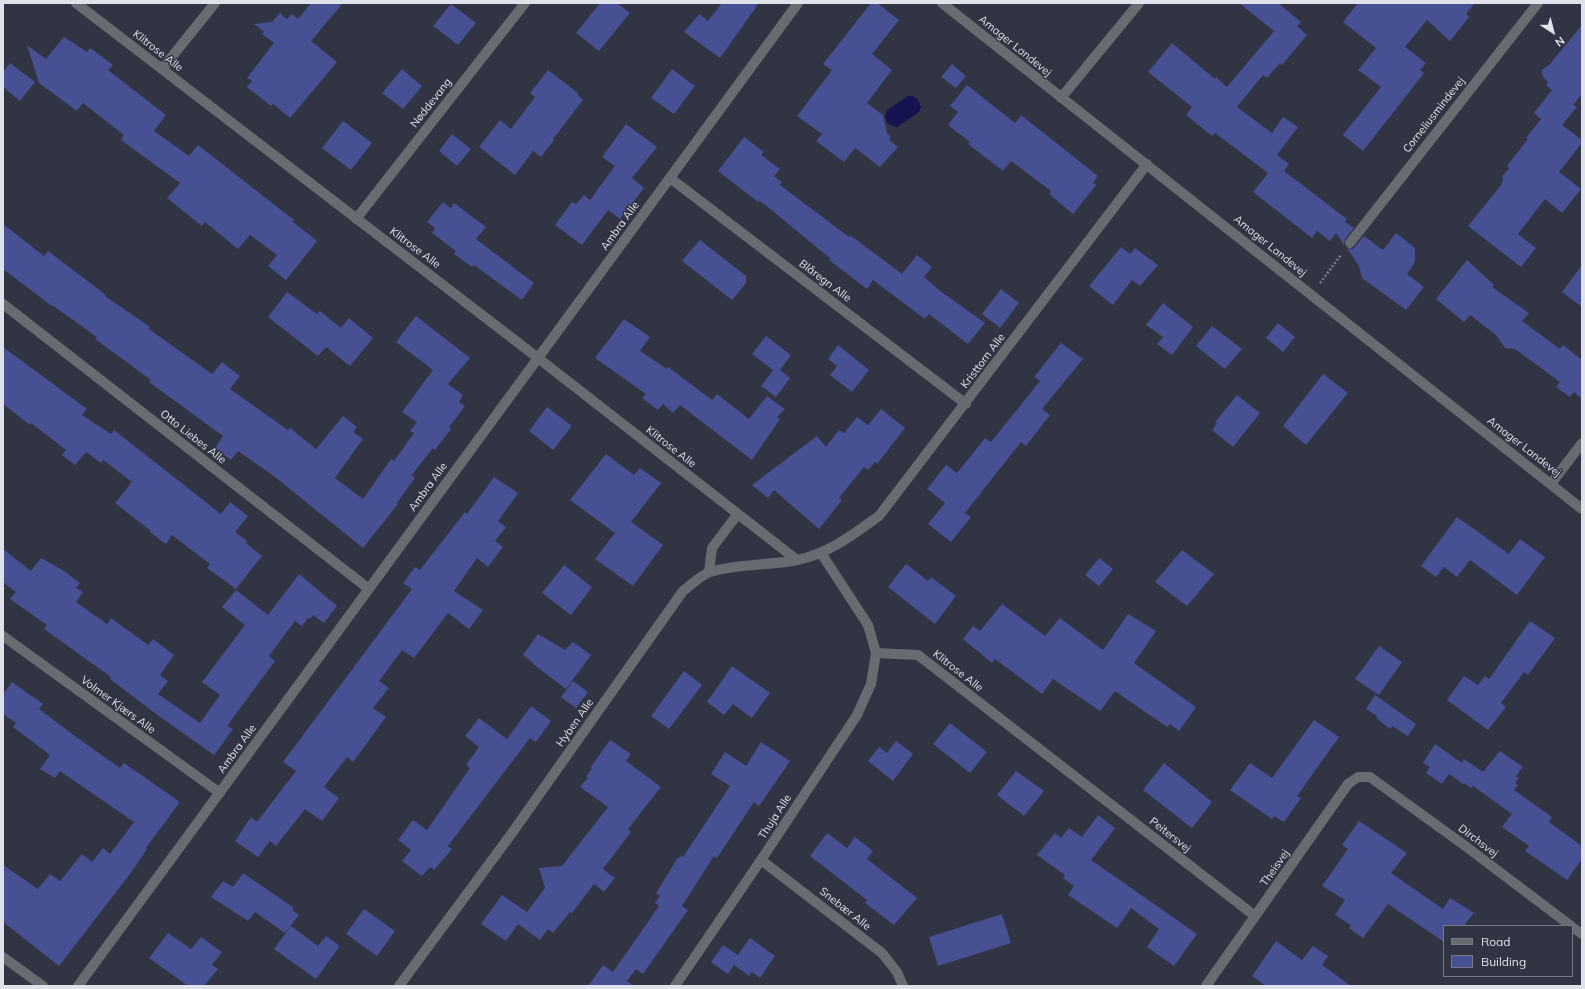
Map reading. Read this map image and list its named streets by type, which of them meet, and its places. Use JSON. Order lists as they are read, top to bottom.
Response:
{
  "streets": {
    "street": [
      "Amager Landevej",
      "Klitrose Alle",
      "Nøddevang",
      "Corneliusmindevej",
      "Ambra Alle",
      "Blåregn Alle",
      "Kristtorn Alle",
      "Otto Liebes Alle",
      "Volmer Kjærs Alle",
      "Hyben Alle",
      "Thuja Alle",
      "Peitersvej",
      "Dirchsvej",
      "Theisvej",
      "Snebær Alle"
    ]
  },
  "crossings": [
    ["Amager Landevej", "Kristtorn Alle"],
    ["Klitrose Alle", "Nøddevang"],
    ["Klitrose Alle", "Ambra Alle"],
    ["Klitrose Alle", "Hyben Alle"],
    ["Klitrose Alle", "Thuja Alle"],
    ["Klitrose Alle", "Peitersvej"],
    ["Ambra Alle", "Blåregn Alle"],
    ["Ambra Alle", "Otto Liebes Alle"],
    ["Ambra Alle", "Volmer Kjærs Alle"],
    ["Blåregn Alle", "Kristtorn Alle"],
    ["Kristtorn Alle", "Hyben Alle"],
    ["Thuja Alle", "Snebær Alle"],
    ["Peitersvej", "Theisvej"],
    ["Dirchsvej", "Theisvej"]
  ],
  "legend": ["Road", "Building"],
  "north": "bottom right"
}
